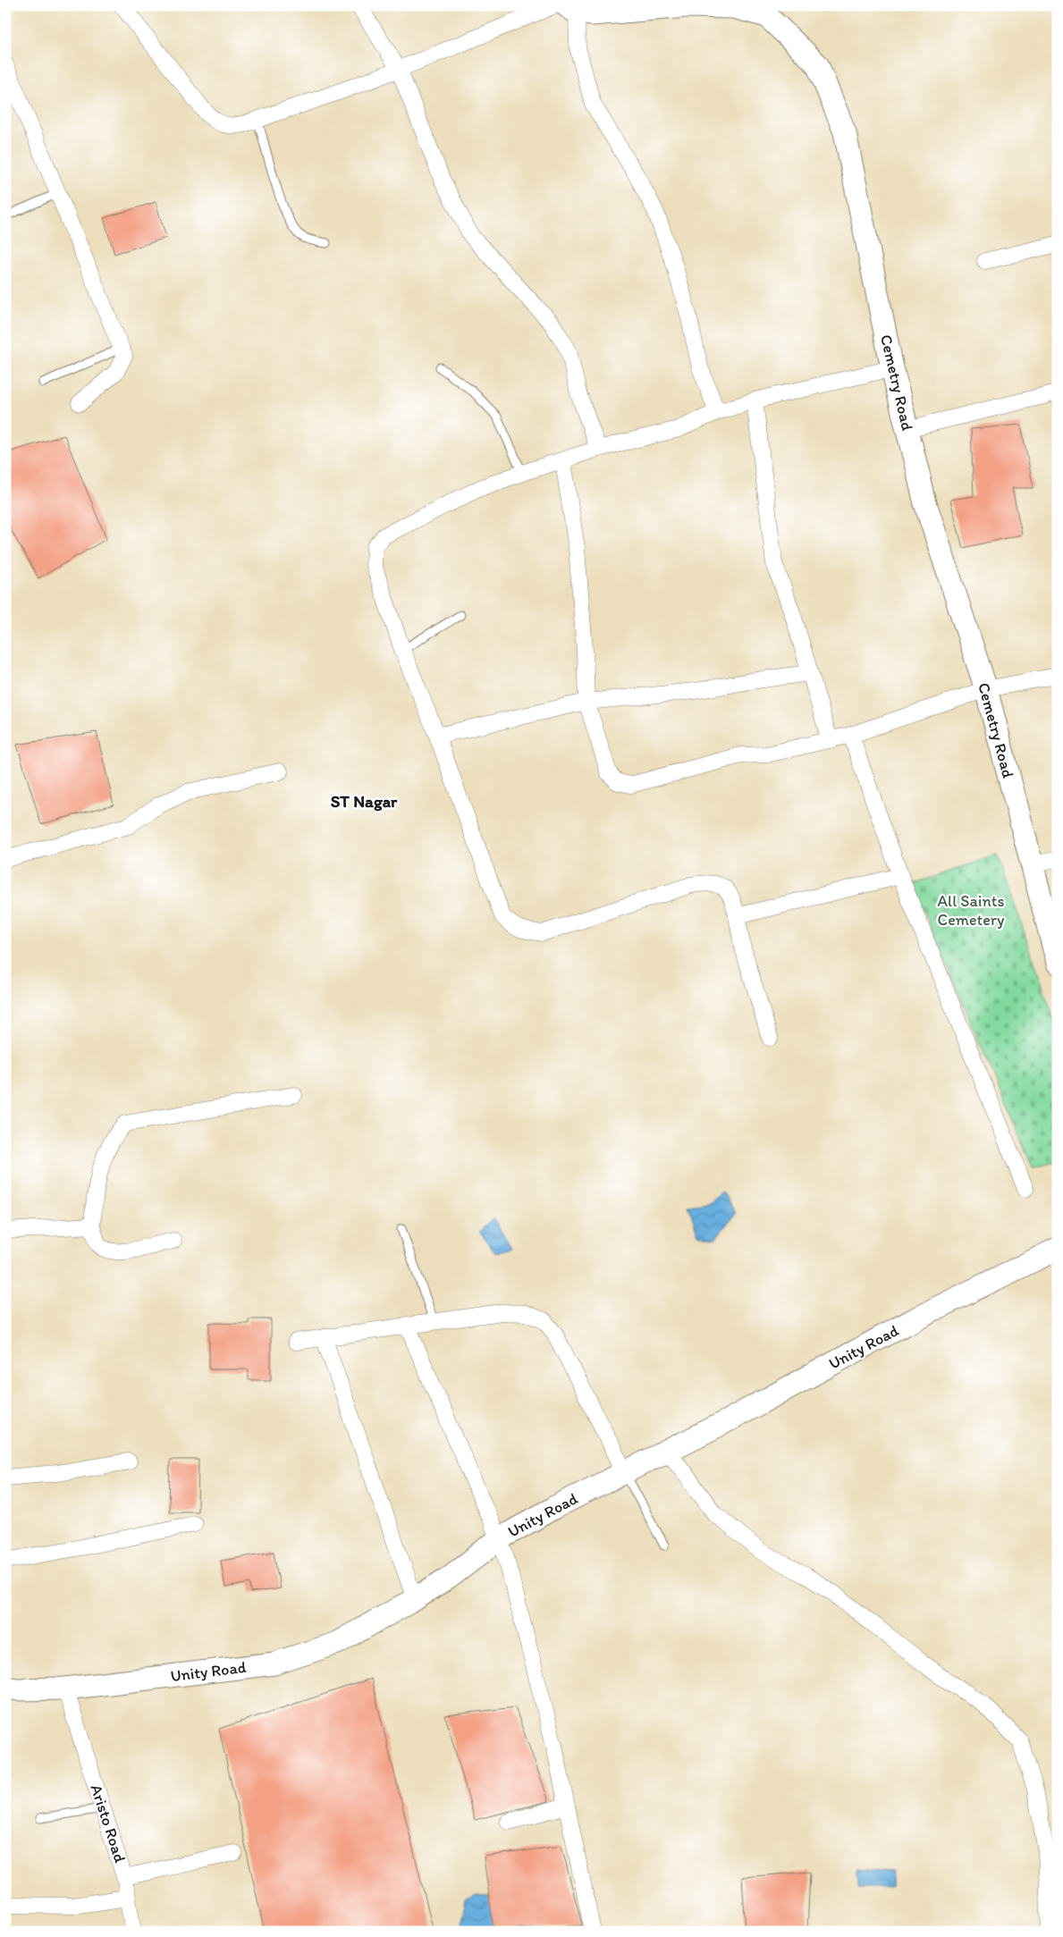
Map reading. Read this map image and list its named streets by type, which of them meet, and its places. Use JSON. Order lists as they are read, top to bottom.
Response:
{
  "streets": {
    "street": ["Cemetry Road", "Unity Road", "Aristo Road"]
  },
  "crossings": [
    ["Unity Road", "Aristo Road"]
  ],
  "districts": ["ST Nagar"],
  "parks": ["All Saints Cemetery"]
}
